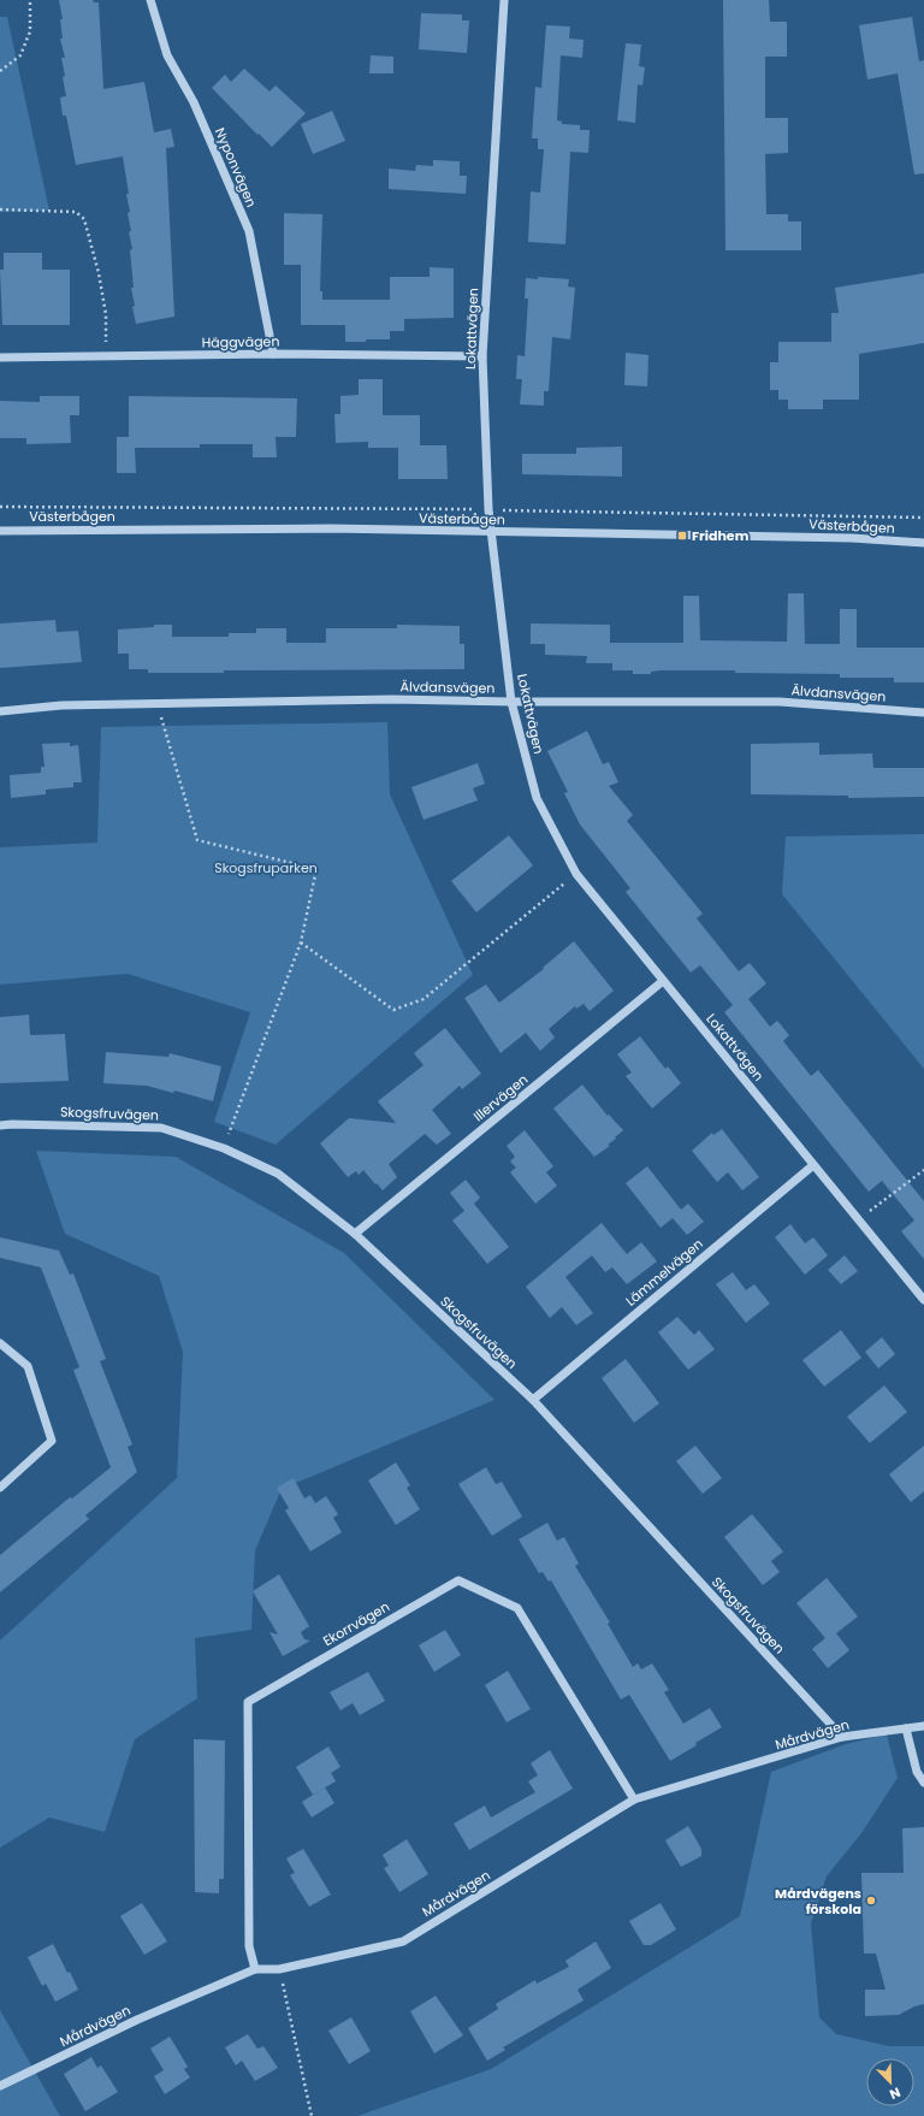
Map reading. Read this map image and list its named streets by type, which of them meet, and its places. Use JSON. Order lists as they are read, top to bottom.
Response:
{
  "streets": {
    "street": [
      "Nyponvägen",
      "Lokattvägen",
      "Häggvägen",
      "Västerbågen",
      "Älvdansvägen",
      "Illervägen",
      "Skogsfruvägen",
      "Lämmelvägen",
      "Ekorrvägen",
      "Mårdvägen"
    ]
  },
  "crossings": [
    ["Nyponvägen", "Häggvägen"],
    ["Lokattvägen", "Häggvägen"],
    ["Lokattvägen", "Västerbågen"],
    ["Lokattvägen", "Älvdansvägen"],
    ["Lokattvägen", "Illervägen"],
    ["Lokattvägen", "Lämmelvägen"],
    ["Illervägen", "Skogsfruvägen"],
    ["Skogsfruvägen", "Lämmelvägen"],
    ["Skogsfruvägen", "Mårdvägen"],
    ["Ekorrvägen", "Mårdvägen"]
  ],
  "parks": ["Skogsfruparken"],
  "places": {
    "transit": ["Fridhem"],
    "other": ["Mårdvägens förskola"]
  },
  "north": "bottom right"
}
